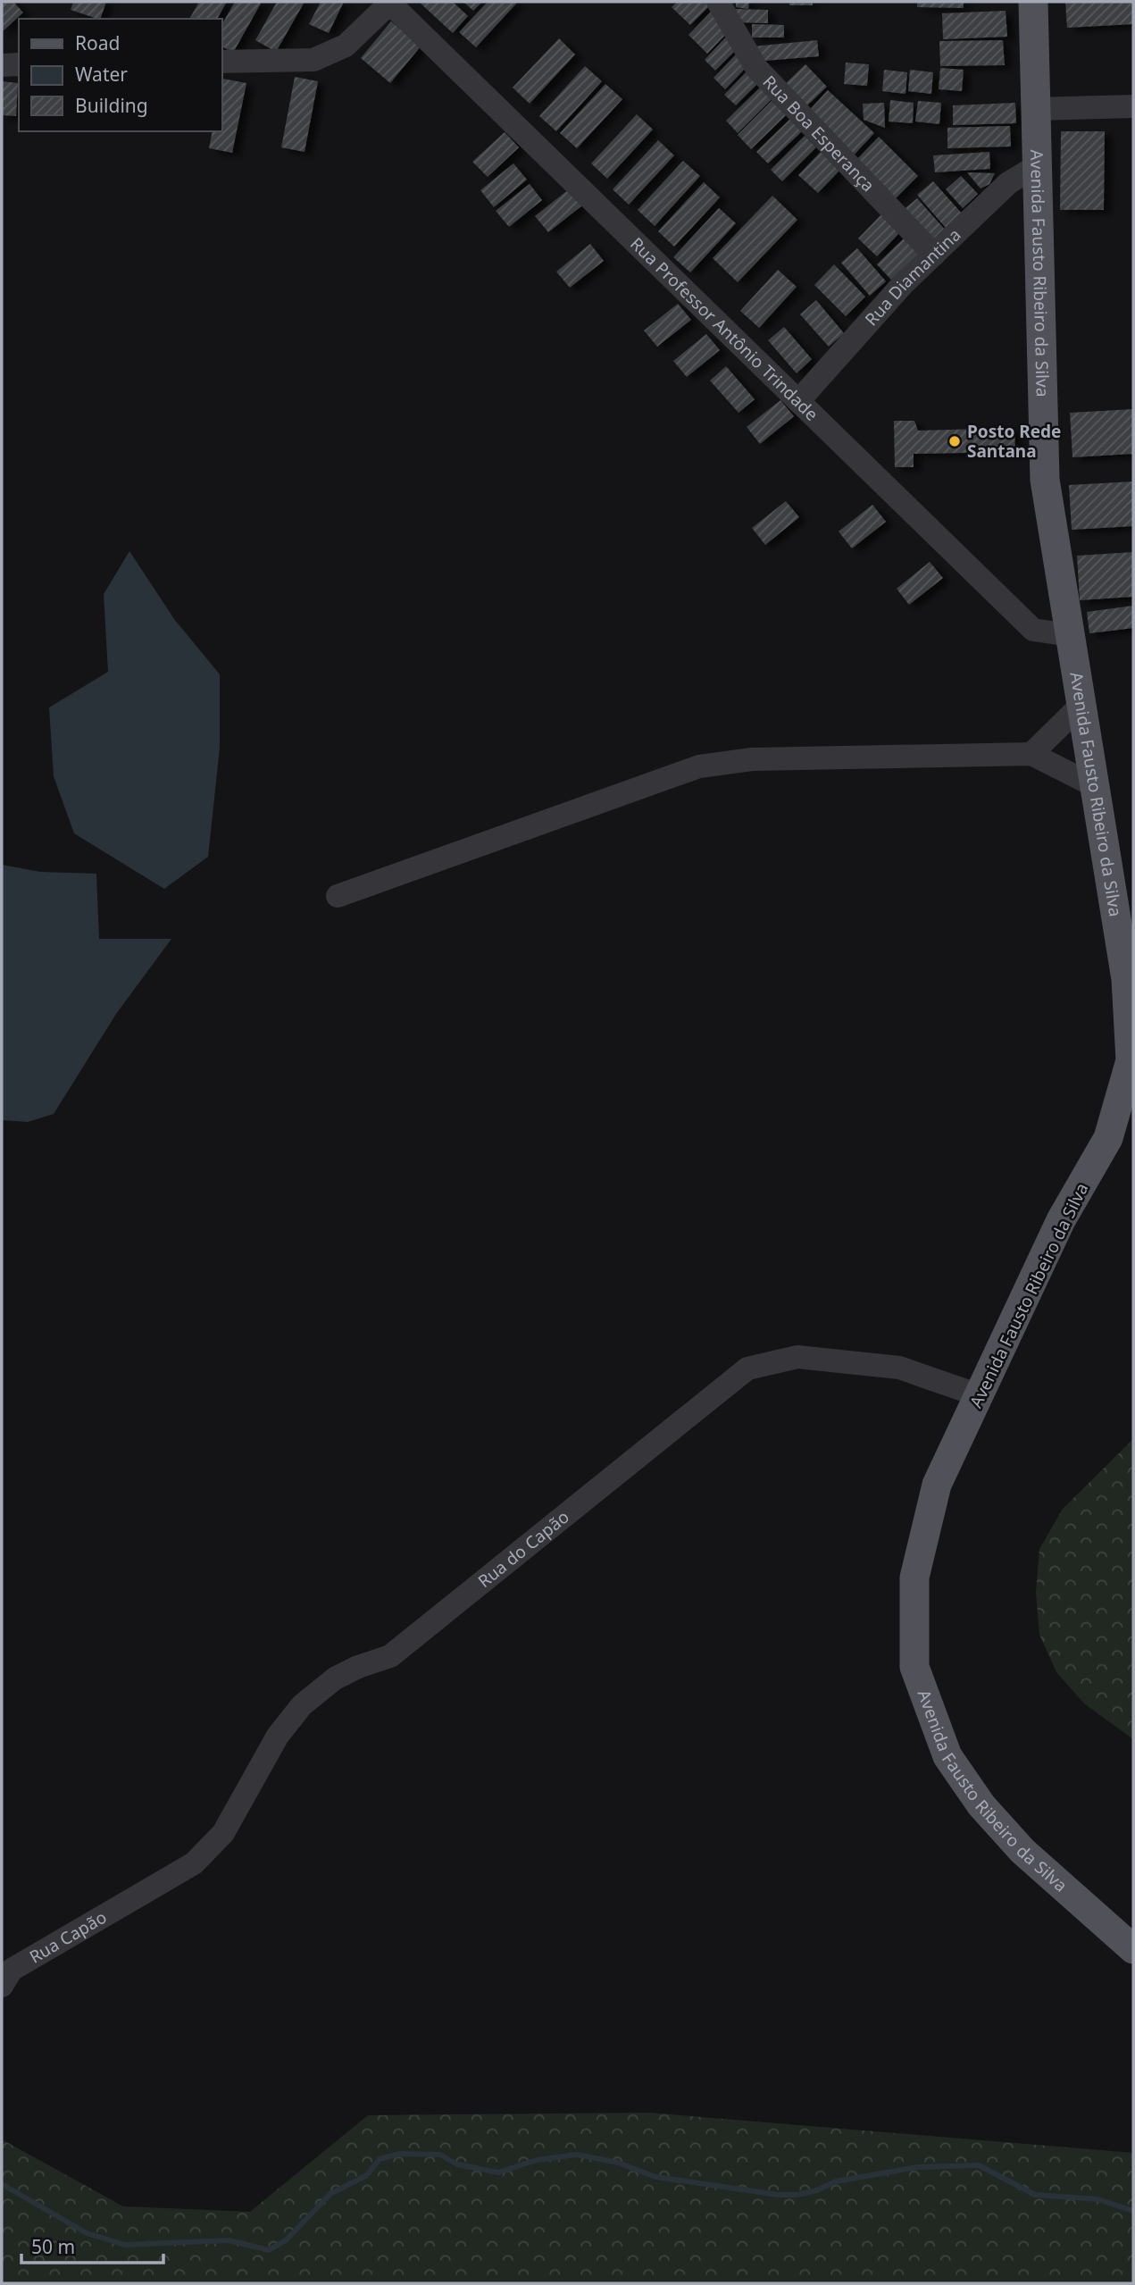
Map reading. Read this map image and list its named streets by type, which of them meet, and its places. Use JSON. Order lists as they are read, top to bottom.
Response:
{
  "streets": {
    "main road": ["Avenida Fausto Ribeiro da Silva"],
    "street": [
      "Rua Boa Esperança",
      "Rua Diamantina",
      "Rua Professor Antônio Trindade",
      "Rua do Capão",
      "Rua Capão"
    ]
  },
  "crossings": [
    ["Rua Boa Esperança", "Rua Diamantina"],
    ["Avenida Fausto Ribeiro da Silva", "Rua Diamantina"],
    ["Avenida Fausto Ribeiro da Silva", "Rua Professor Antônio Trindade"],
    ["Avenida Fausto Ribeiro da Silva", "Rua do Capão"],
    ["Rua Diamantina", "Rua Professor Antônio Trindade"],
    ["Rua do Capão", "Rua Capão"]
  ],
  "places": ["Posto Rede Santana"],
  "legend": ["Road", "Water", "Building"],
  "scale_bar": "50 m"
}
